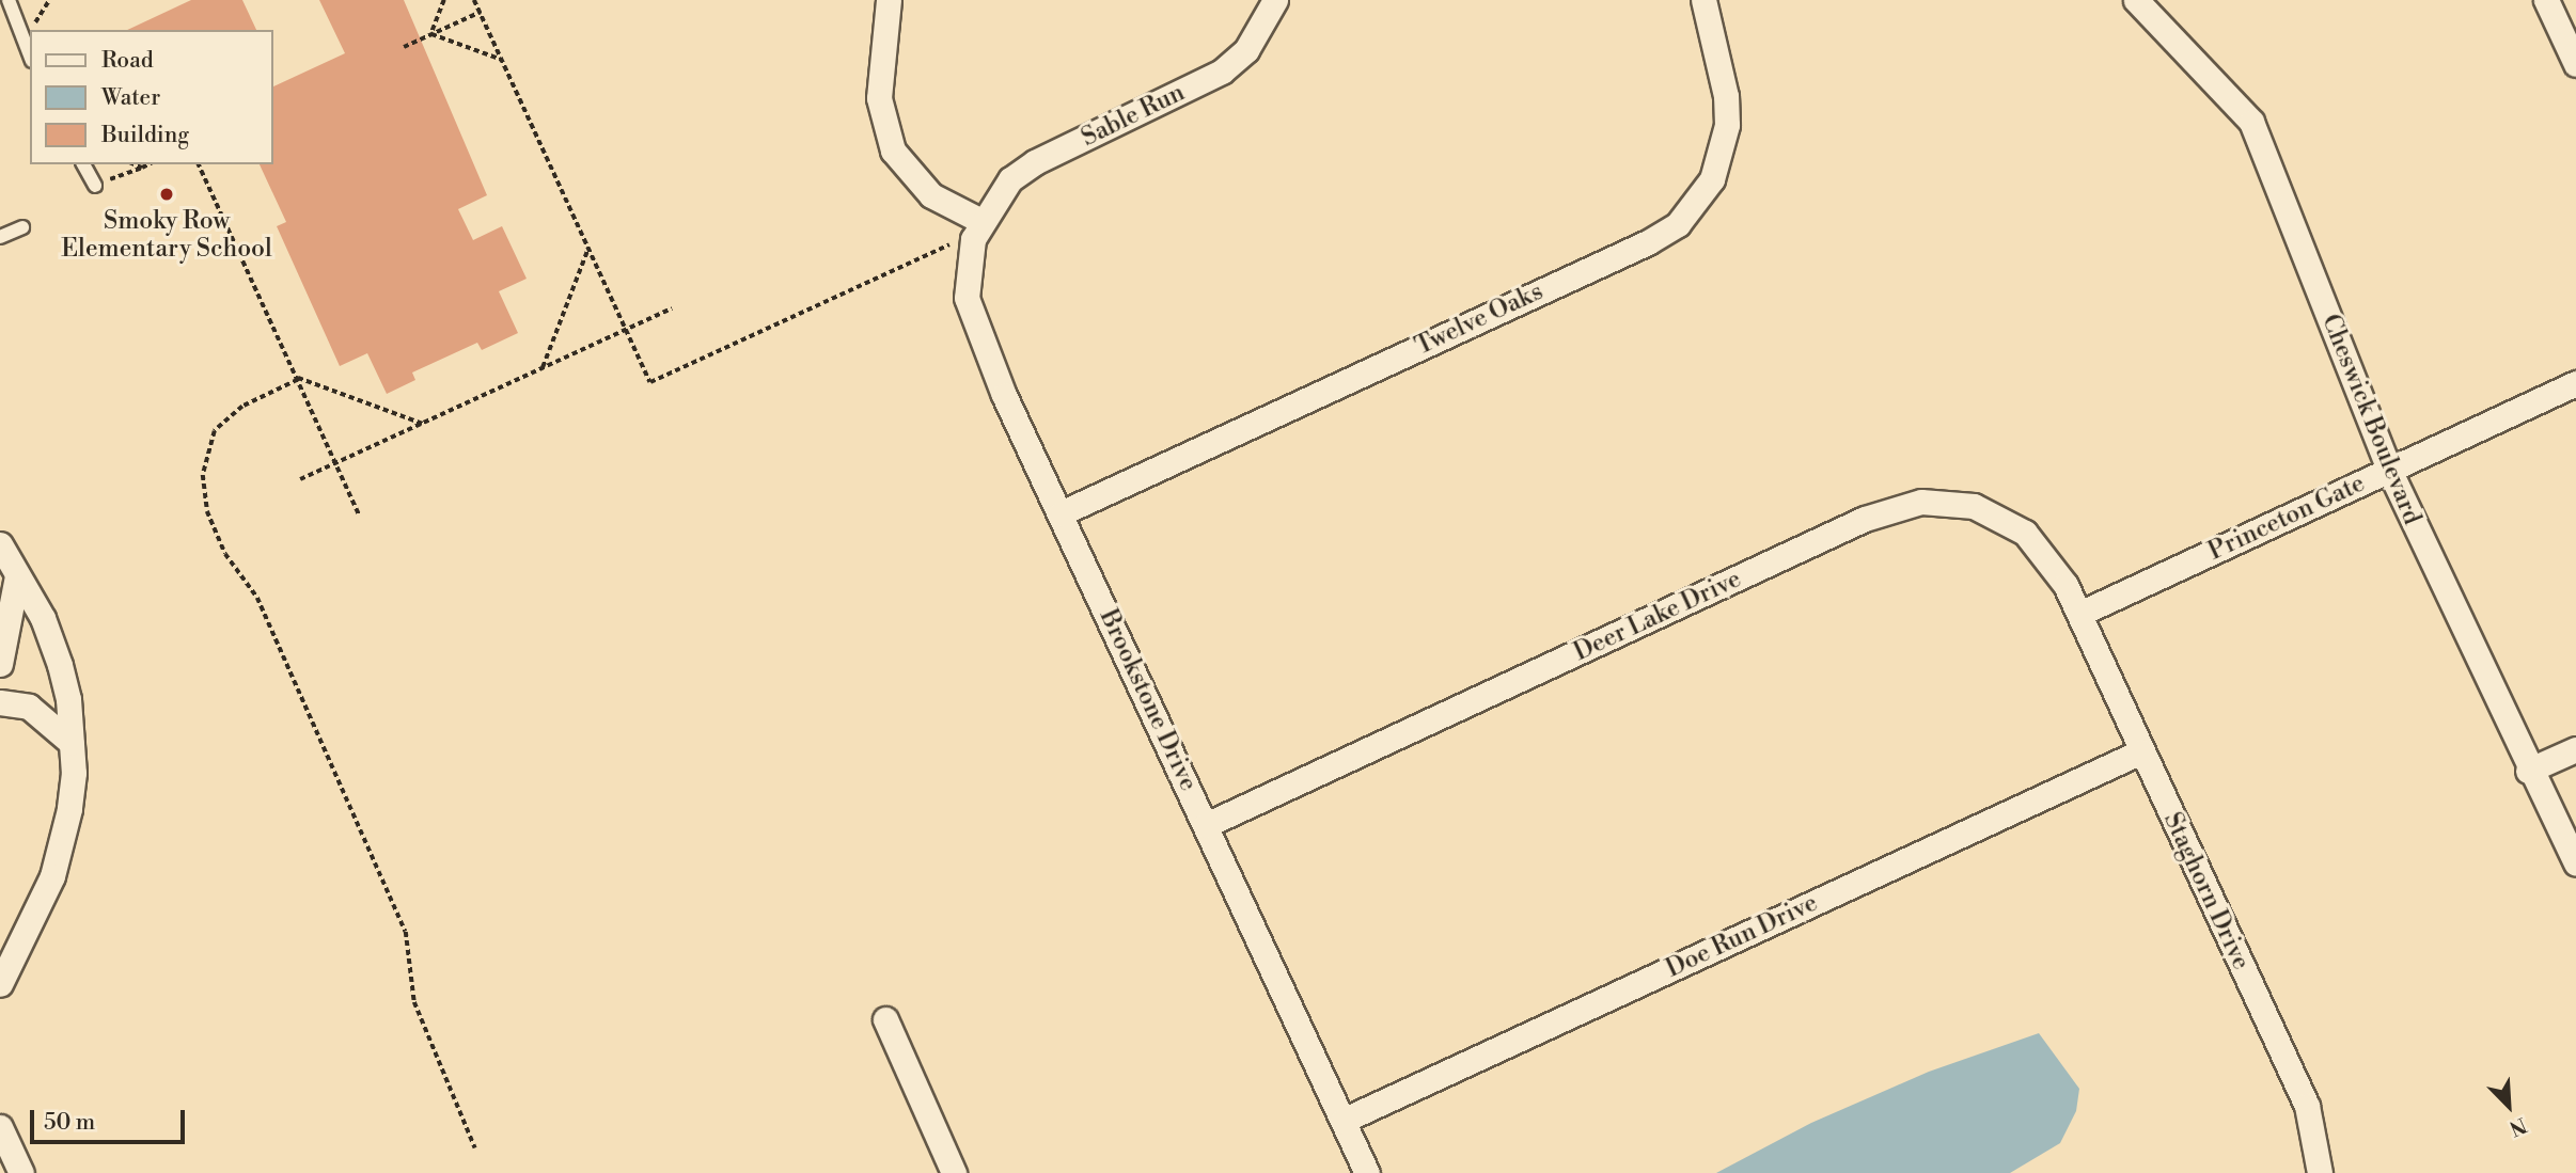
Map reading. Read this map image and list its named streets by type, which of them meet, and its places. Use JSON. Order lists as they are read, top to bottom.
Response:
{
  "streets": {
    "street": [
      "Sable Run",
      "Twelve Oaks",
      "Cheswick Boulevard",
      "Princeton Gate",
      "Deer Lake Drive",
      "Brookstone Drive",
      "Staghorn Drive",
      "Doe Run Drive"
    ]
  },
  "crossings": [
    ["Sable Run", "Brookstone Drive"],
    ["Twelve Oaks", "Brookstone Drive"],
    ["Cheswick Boulevard", "Princeton Gate"],
    ["Princeton Gate", "Deer Lake Drive"],
    ["Princeton Gate", "Staghorn Drive"],
    ["Deer Lake Drive", "Brookstone Drive"],
    ["Deer Lake Drive", "Staghorn Drive"],
    ["Brookstone Drive", "Doe Run Drive"],
    ["Staghorn Drive", "Doe Run Drive"]
  ],
  "places": ["Smoky Row Elementary School"],
  "legend": ["Road", "Water", "Building"],
  "scale_bar": "50 m",
  "north": "bottom right"
}
